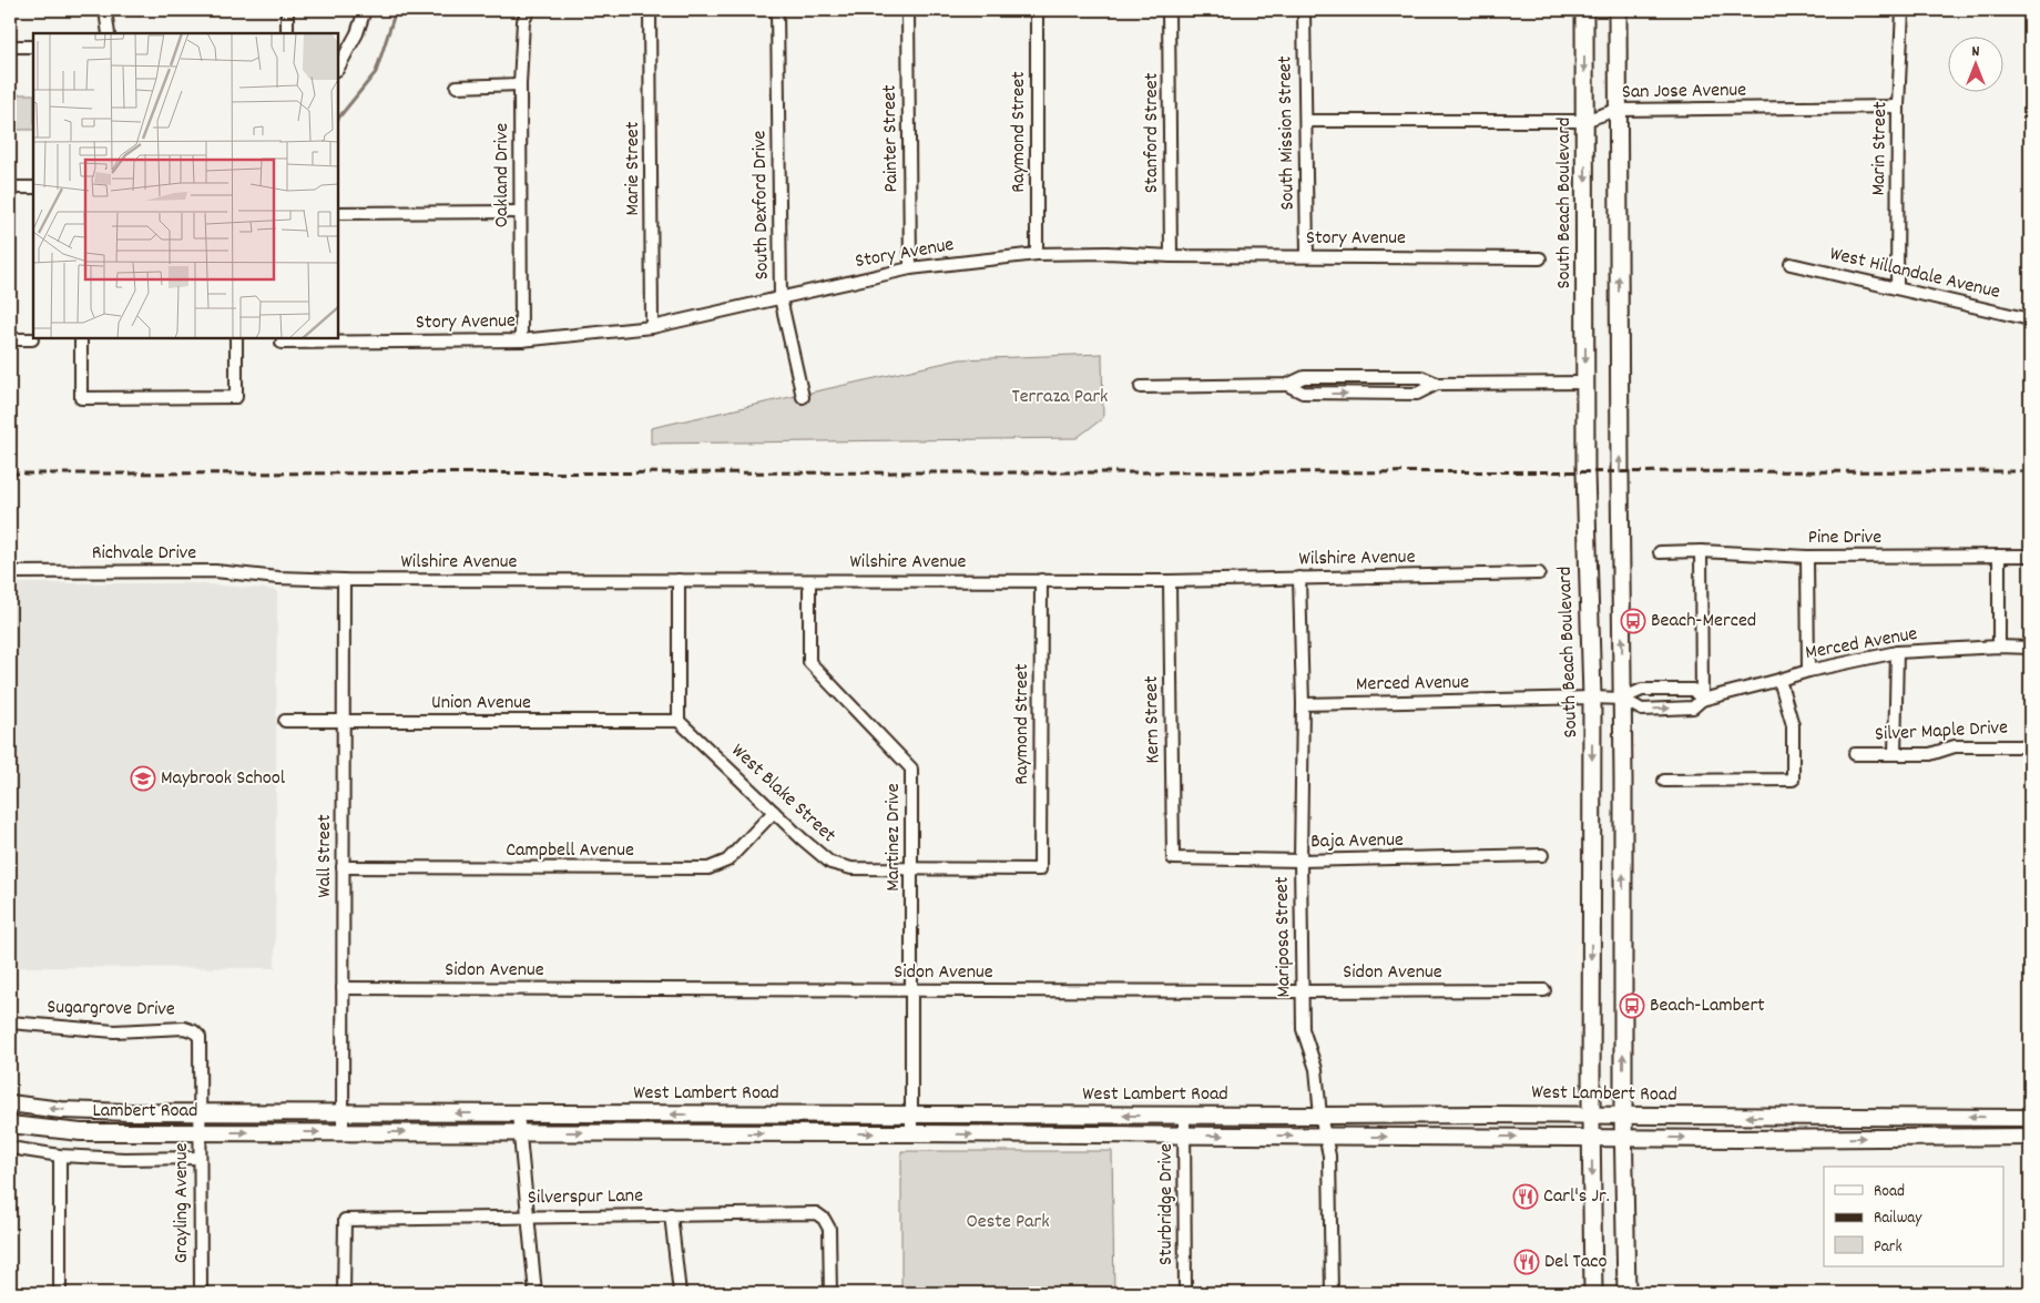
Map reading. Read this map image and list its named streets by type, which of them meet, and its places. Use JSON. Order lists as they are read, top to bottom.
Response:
{
  "streets": {
    "main road": ["South Beach Boulevard", "West Lambert Road", "Lambert Road"],
    "street": [
      "San Jose Avenue",
      "Raymond Street",
      "Stanford Street",
      "South Mission Street",
      "Painter Street",
      "Marin Street",
      "Marie Street",
      "Oakland Drive",
      "South Dexford Drive",
      "Story Avenue",
      "West Hillandale Avenue",
      "Pine Drive",
      "Richvale Drive",
      "Wilshire Avenue",
      "Merced Avenue",
      "Union Avenue",
      "Kern Street",
      "Silver Maple Drive",
      "West Blake Street",
      "Martinez Drive",
      "Baja Avenue",
      "Campbell Avenue",
      "Wall Street",
      "Mariposa Street",
      "Sidon Avenue",
      "Sugargrove Drive",
      "Silverspur Lane",
      "Grayling Avenue",
      "Sturbridge Drive"
    ]
  },
  "crossings": [
    ["San Jose Avenue", "South Mission Street"],
    ["San Jose Avenue", "Marin Street"],
    ["San Jose Avenue", "South Beach Boulevard"],
    ["Raymond Street", "Story Avenue"],
    ["Raymond Street", "Wilshire Avenue"],
    ["Raymond Street", "West Blake Street"],
    ["Stanford Street", "Story Avenue"],
    ["South Mission Street", "Story Avenue"],
    ["Painter Street", "Story Avenue"],
    ["Marin Street", "West Hillandale Avenue"],
    ["Marie Street", "Story Avenue"],
    ["Oakland Drive", "Story Avenue"],
    ["South Beach Boulevard", "Merced Avenue"],
    ["South Beach Boulevard", "West Lambert Road"],
    ["South Dexford Drive", "Story Avenue"],
    ["Richvale Drive", "Wilshire Avenue"],
    ["Wilshire Avenue", "Kern Street"],
    ["Wilshire Avenue", "Martinez Drive"],
    ["Wilshire Avenue", "Wall Street"],
    ["Wilshire Avenue", "Mariposa Street"],
    ["Merced Avenue", "Mariposa Street"],
    ["Union Avenue", "West Blake Street"],
    ["Union Avenue", "Wall Street"],
    ["Kern Street", "Baja Avenue"],
    ["West Blake Street", "Martinez Drive"],
    ["West Blake Street", "Campbell Avenue"],
    ["Martinez Drive", "Sidon Avenue"],
    ["Martinez Drive", "West Lambert Road"],
    ["Baja Avenue", "Mariposa Street"],
    ["Campbell Avenue", "Wall Street"],
    ["Wall Street", "Sidon Avenue"],
    ["Wall Street", "West Lambert Road"],
    ["Mariposa Street", "Sidon Avenue"],
    ["Mariposa Street", "West Lambert Road"],
    ["Sugargrove Drive", "Lambert Road"],
    ["Sugargrove Drive", "Grayling Avenue"],
    ["West Lambert Road", "Lambert Road"],
    ["West Lambert Road", "Sturbridge Drive"],
    ["Lambert Road", "Grayling Avenue"]
  ],
  "parks": ["Terraza Park", "Oeste Park"],
  "places": {
    "bus stop": ["Beach-Merced", "Beach-Lambert"],
    "school or university": ["Maybrook School"],
    "restaurant": ["Carl's Jr.", "Del Taco"]
  },
  "legend": ["Road", "Railway", "Park"],
  "north": "top"
}
